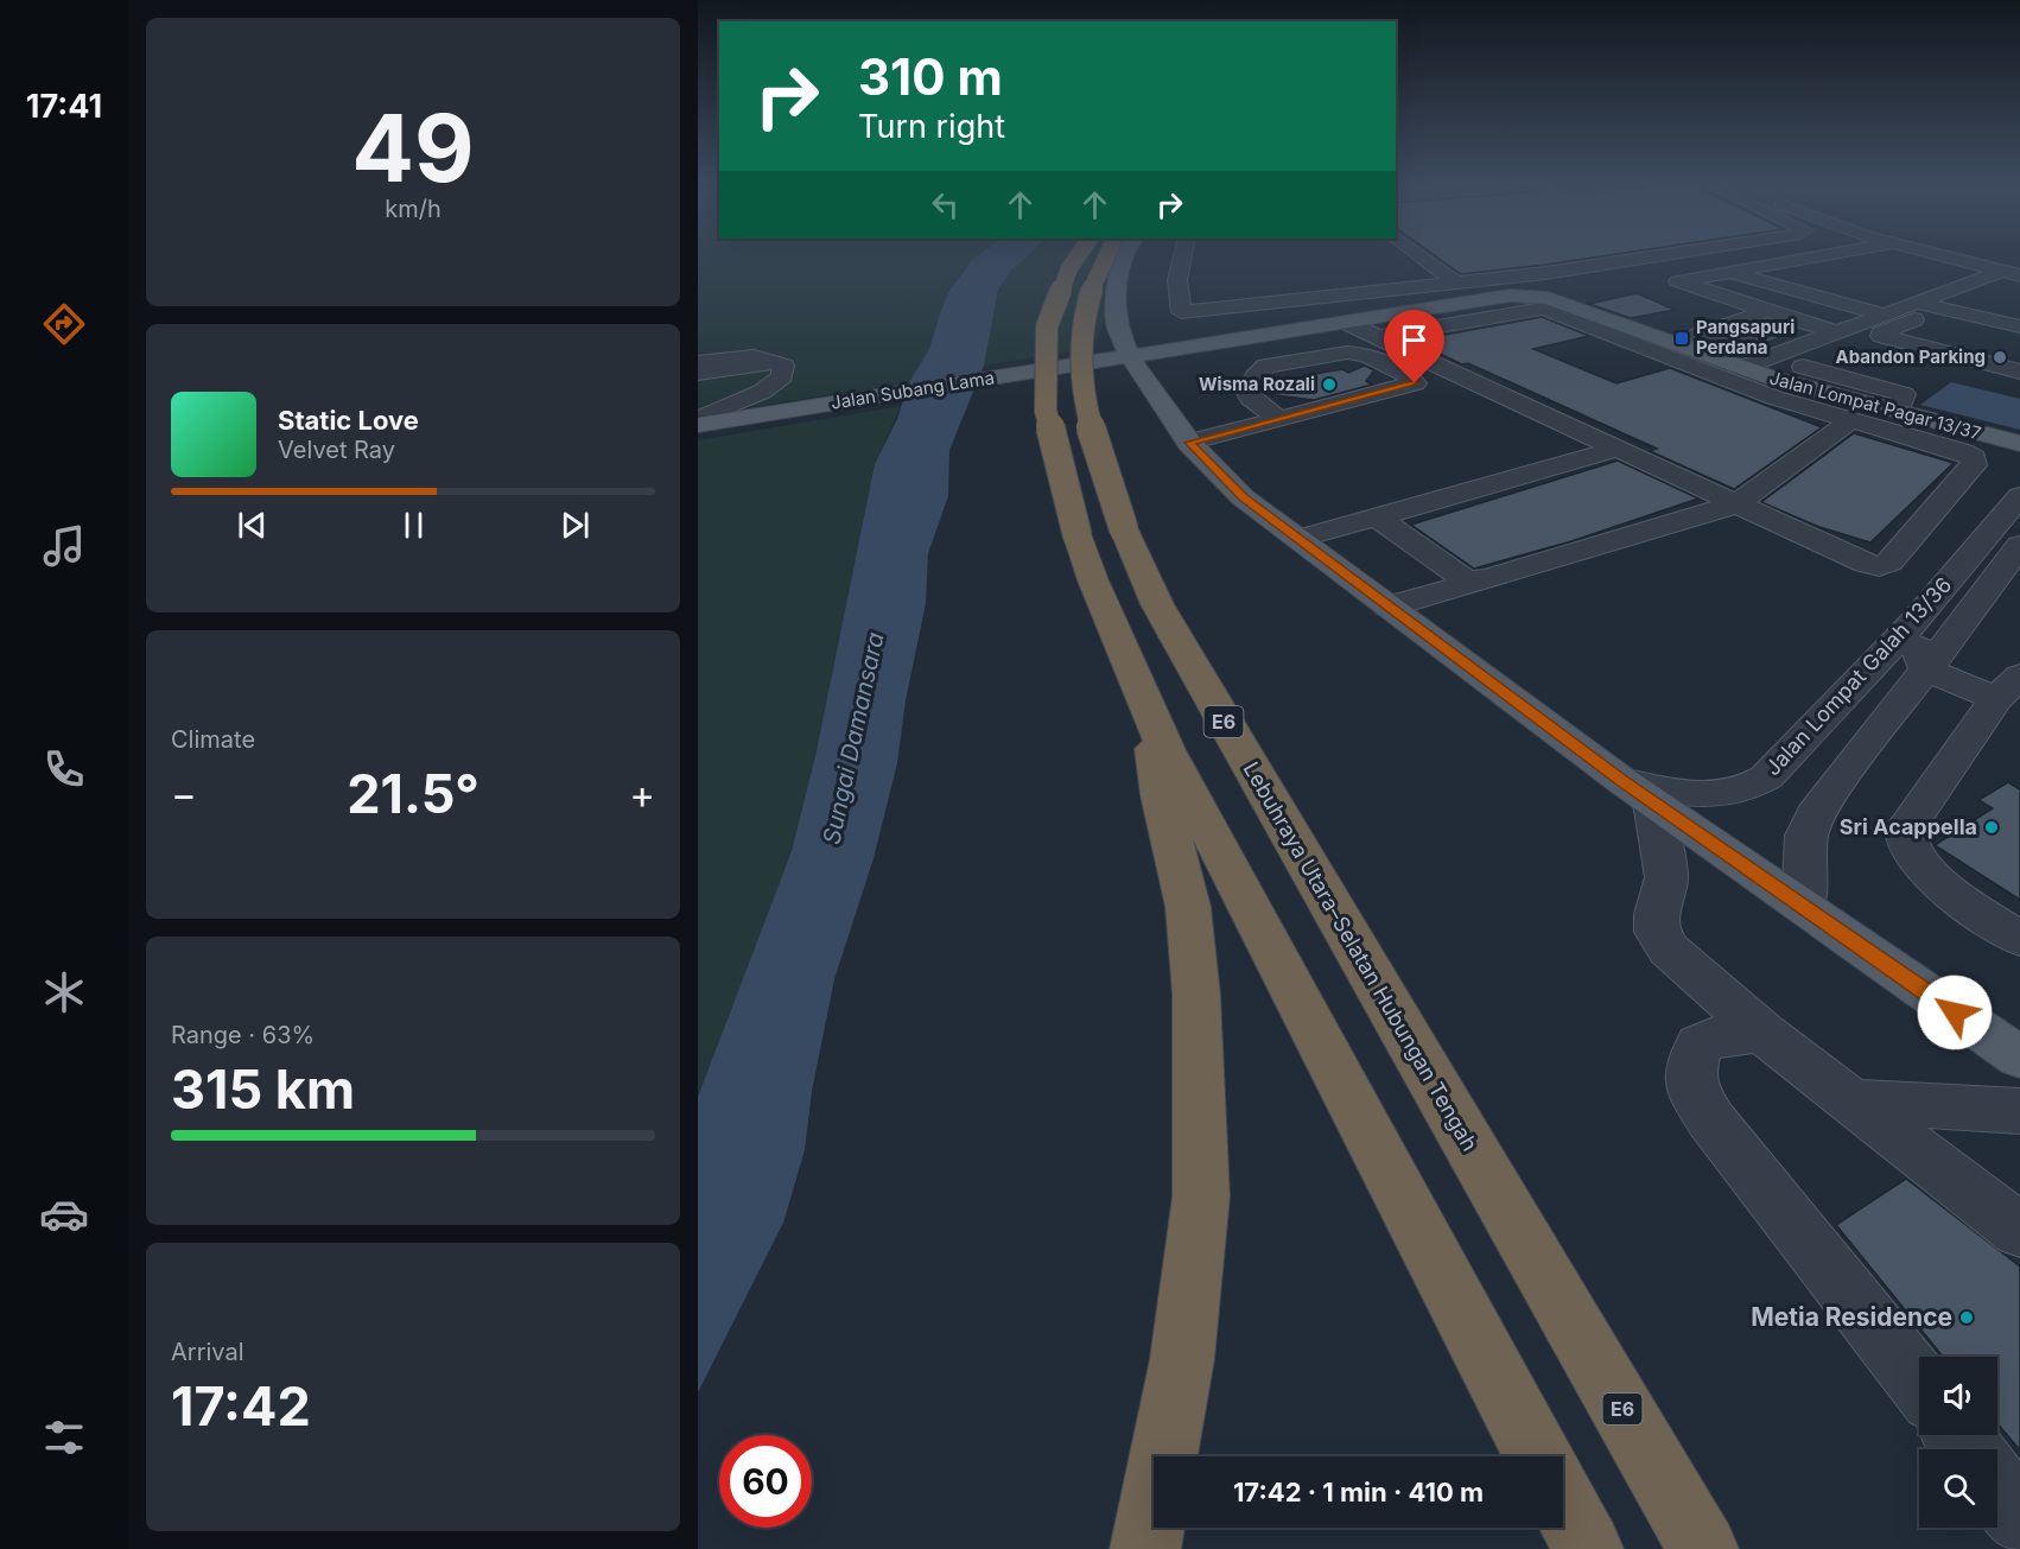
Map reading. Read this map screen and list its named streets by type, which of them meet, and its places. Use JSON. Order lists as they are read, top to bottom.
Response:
{
  "streets": {
    "highway": ["E6", "Lebuhraya Utara–Selatan Hubungan Tengah"],
    "main road": ["Jalan Subang Lama", "Jalan Lompat Pagar 13/37"],
    "street": ["Jalan Lompat Galah 13/36"]
  },
  "water": ["Sungai Damansara"],
  "places": {
    "transit": ["Pangsapuri Perdana"],
    "other": [
      "Abandon Parking",
      "Wisma Rozali",
      "Sri Acappella",
      "Metia Residence"
    ]
  },
  "page": {
    "tabs": "17:41",
    "tile": [
      ["49", "km/h"],
      "Climate",
      ["Range · 63%", "315 km"],
      ["Arrival", "17:42"]
    ],
    "turn": ["310 m", "Turn right"],
    "song": ["Static Love", "Velvet Ray"],
    "heat": ["−", "21.5°", "+"],
    "limit": "60",
    "trip": "17:42 · 1 min · 410 m"
  }
}
